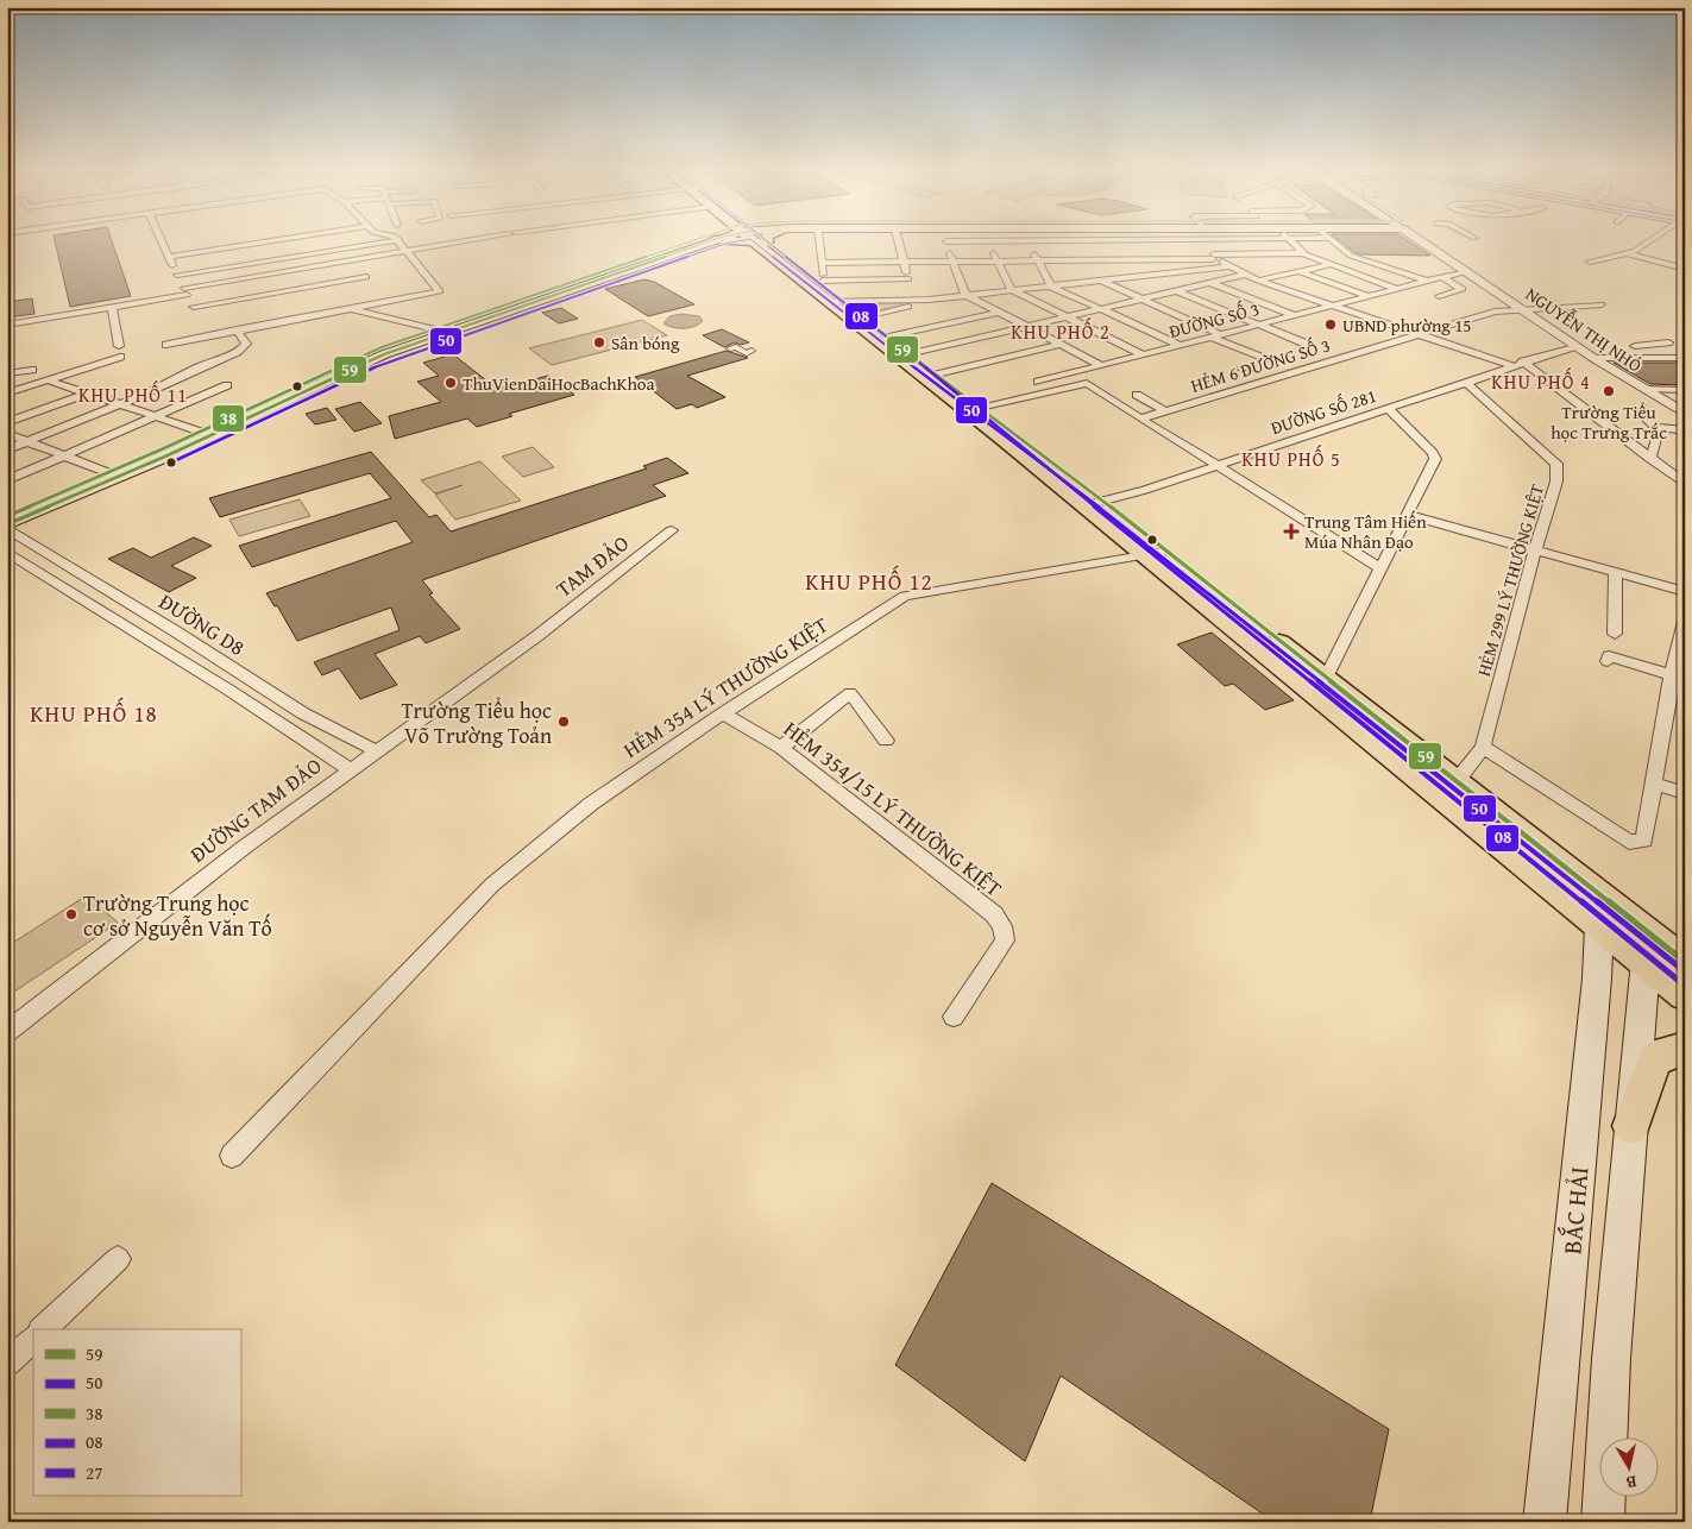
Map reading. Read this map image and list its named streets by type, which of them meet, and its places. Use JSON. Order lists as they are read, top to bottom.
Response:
{
  "streets": {
    "main road": ["BẮC HẢI"],
    "street": [
      "ĐƯỜNG SỐ 3",
      "NGUYỄN THỊ NHỎ",
      "HẺM 6 ĐƯỜNG SỐ 3",
      "ĐƯỜNG SỐ 281",
      "TAM ĐẢO",
      "HẺM 299 LÝ THƯỜNG KIỆT",
      "ĐƯỜNG D8",
      "HẺM 354 LÝ THƯỜNG KIỆT",
      "HẺM 354/15 LÝ THƯỜNG KIỆT",
      "ĐƯỜNG TAM ĐẢO"
    ]
  },
  "crossings": [
    ["ĐƯỜNG SỐ 3", "NGUYỄN THỊ NHỎ"],
    ["NGUYỄN THỊ NHỎ", "HẺM 6 ĐƯỜNG SỐ 3"],
    ["NGUYỄN THỊ NHỎ", "ĐƯỜNG SỐ 281"],
    ["ĐƯỜNG SỐ 281", "HẺM 299 LÝ THƯỜNG KIỆT"],
    ["TAM ĐẢO", "ĐƯỜNG TAM ĐẢO"],
    ["ĐƯỜNG D8", "ĐƯỜNG TAM ĐẢO"],
    ["HẺM 354 LÝ THƯỜNG KIỆT", "HẺM 354/15 LÝ THƯỜNG KIỆT"]
  ],
  "districts": [
    "KHU PHỐ 2",
    "KHU PHỐ 4",
    "KHU PHỐ 11",
    "KHU PHỐ 5",
    "KHU PHỐ 12",
    "KHU PHỐ 18"
  ],
  "places": {
    "other": [
      "UBND phường 15",
      "Sân bóng",
      "ThuVienDaiHocBachKhoa",
      "Trường Tiểu học Trưng Trắc",
      "Trường Tiểu học Võ Trường Toản",
      "Trường Trung học cơ sở Nguyễn Văn Tố"
    ],
    "health": ["Trung Tâm Hiến Múa Nhân Đạo"]
  },
  "lines": [
    "transit line 59",
    "transit line 50",
    "transit line 38",
    "transit line 08"
  ],
  "legend": [
    "59",
    "50",
    "38",
    "08",
    "27"
  ],
  "north": "bottom"
}
